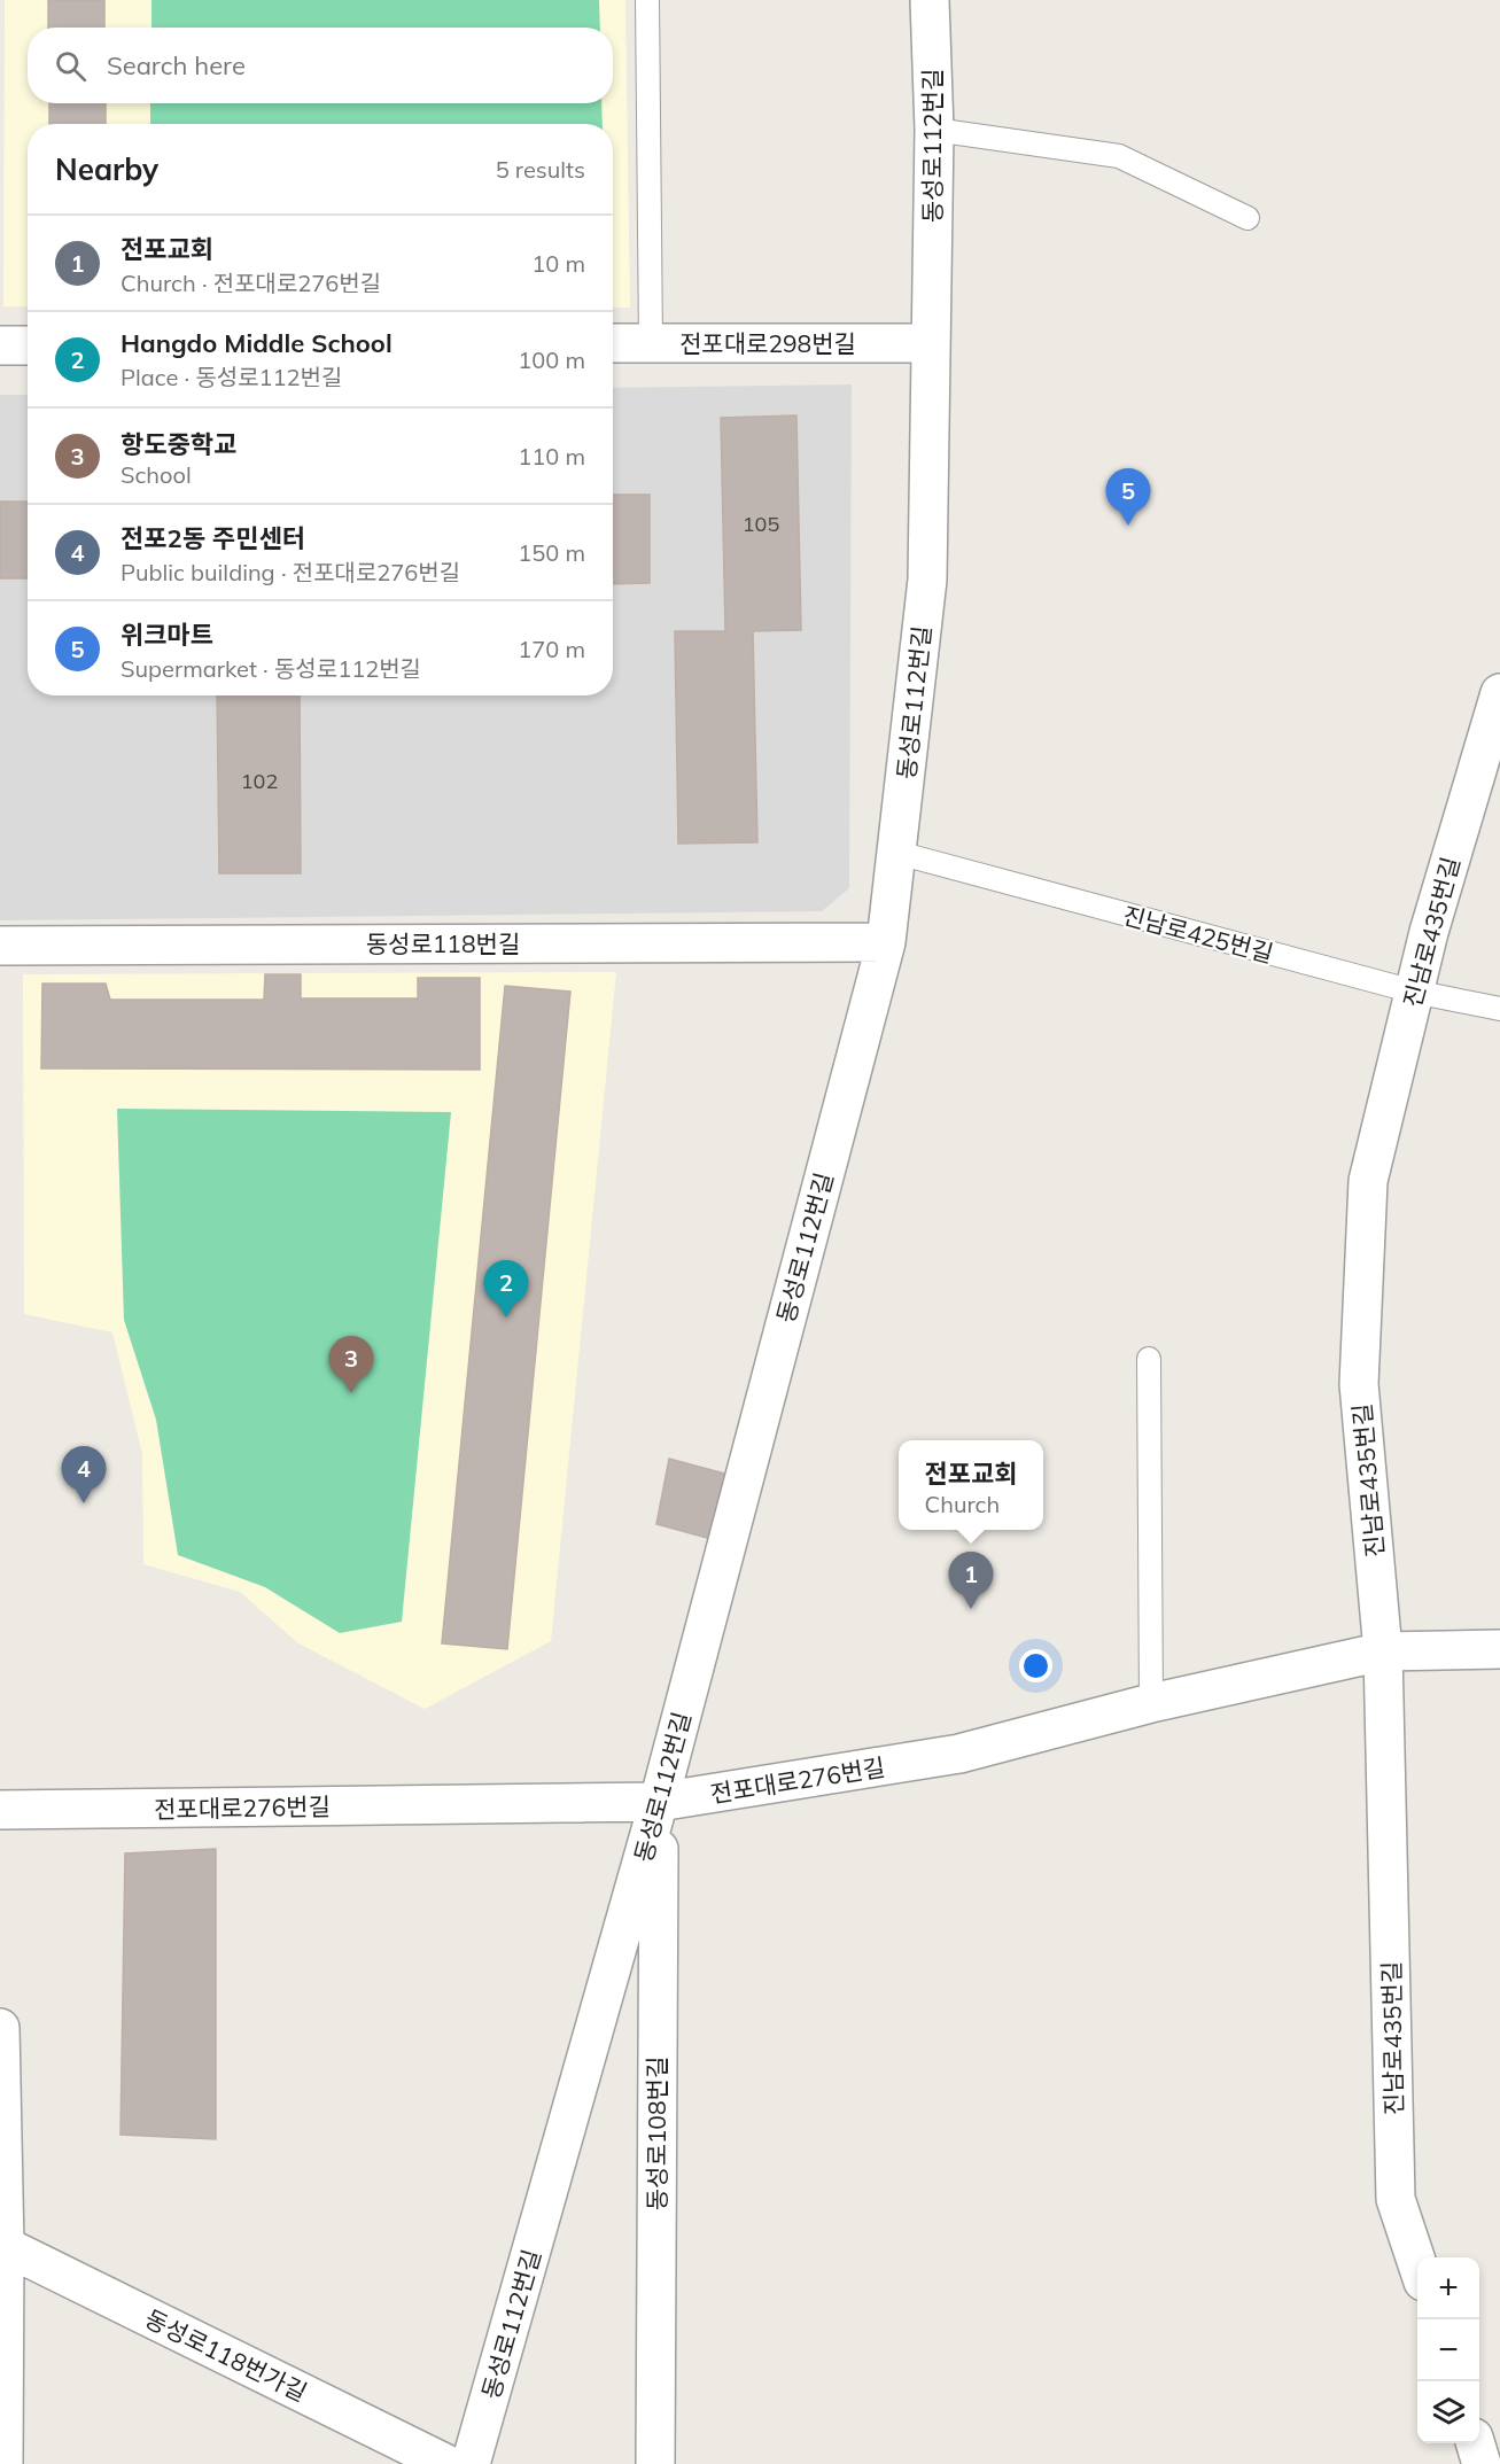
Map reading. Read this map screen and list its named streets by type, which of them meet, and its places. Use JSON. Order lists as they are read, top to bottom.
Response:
{
  "streets": {
    "street": [
      "동성로112번길",
      "전포대로298번길",
      "진남로435번길",
      "동성로118번길",
      "전포대로276번길",
      "동성로108번길",
      "동성로118번가길"
    ],
    "lane": ["진남로425번길"]
  },
  "crossings": [
    ["동성로112번길", "전포대로298번길"],
    ["동성로112번길", "진남로425번길"],
    ["동성로112번길", "동성로118번길"],
    ["동성로112번길", "전포대로276번길"],
    ["동성로112번길", "동성로108번길"],
    ["진남로435번길", "진남로425번길"],
    ["진남로435번길", "전포대로276번길"],
    ["전포대로276번길", "동성로108번길"]
  ],
  "house_numbers": ["105", "102"],
  "page": {
    "search": "Search here",
    "heading": ["Nearby", "5 results"],
    "list": [
      {
        "mark": "1",
        "name": "전포교회",
        "note": "Church · 전포대로276번길",
        "value": "10 m"
      },
      {
        "mark": "2",
        "name": "Hangdo Middle School",
        "note": "Place · 동성로112번길",
        "value": "100 m"
      },
      {
        "mark": "3",
        "name": "항도중학교",
        "note": "School",
        "value": "110 m"
      },
      {
        "mark": "4",
        "name": "전포2동 주민센터",
        "note": "Public building · 전포대로276번길",
        "value": "150 m"
      },
      {
        "mark": "5",
        "name": "위크마트",
        "note": "Supermarket · 동성로112번길",
        "value": "170 m"
      }
    ],
    "pins": [
      "5",
      "2",
      "3",
      "4",
      "1"
    ],
    "popup": ["전포교회", "Church"],
    "map_buttons": ["+", "−"]
  }
}
